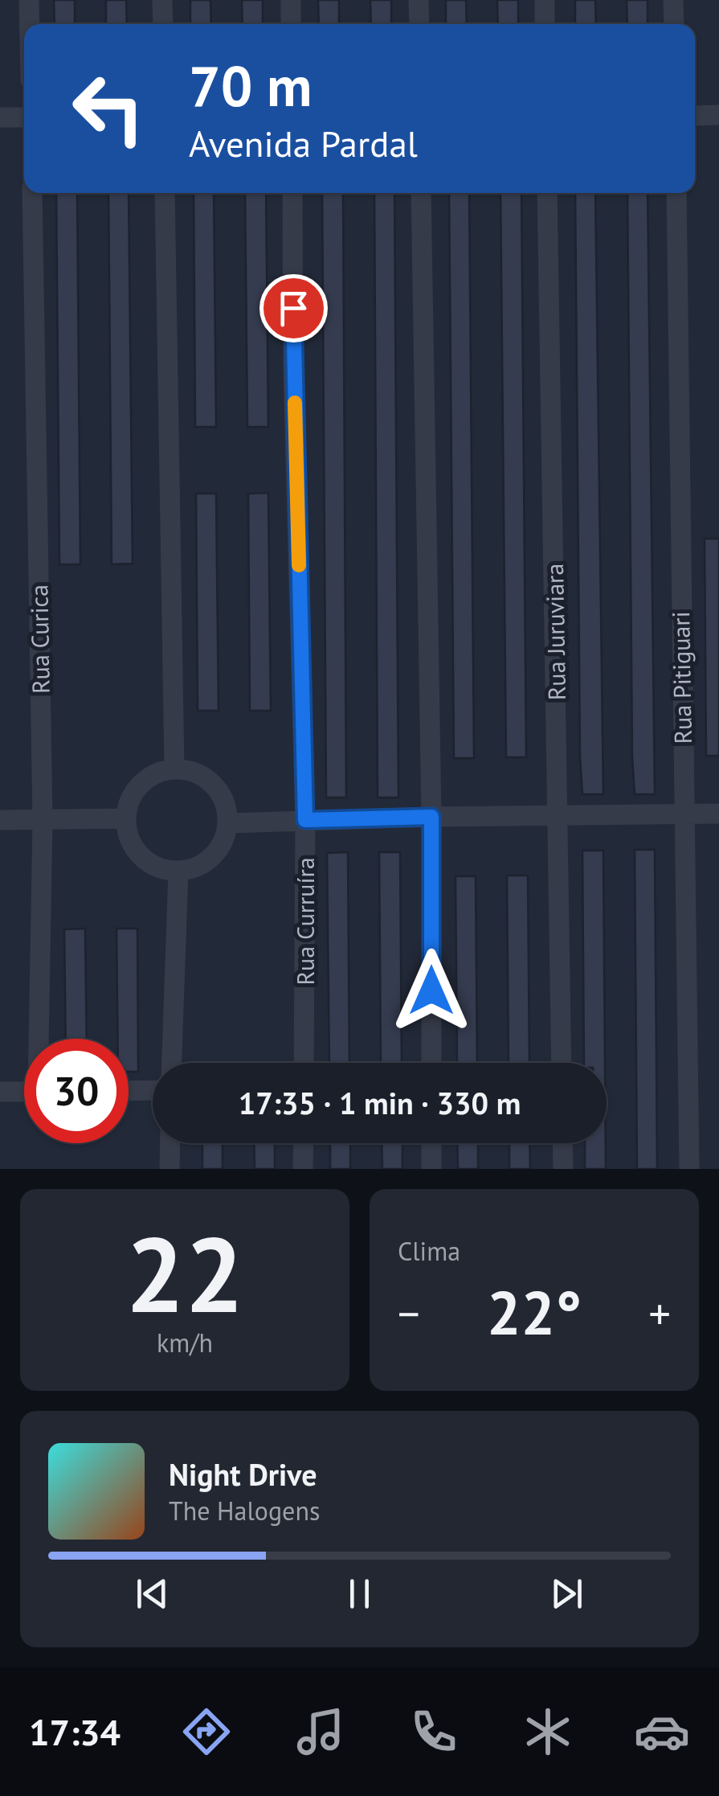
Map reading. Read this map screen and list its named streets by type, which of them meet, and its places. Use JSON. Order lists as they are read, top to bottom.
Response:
{
  "streets": {
    "street": [
      "Rua Juruviara",
      "Rua Curica",
      "Rua Pitiguari",
      "Rua Curruíra"
    ]
  },
  "page": {
    "turn": ["70 m", "Avenida Pardal"],
    "limit": "30",
    "trip": "17:35 · 1 min · 330 m",
    "tile": [
      ["22", "km/h"],
      "Clima"
    ],
    "heat": ["−", "22°", "+"],
    "song": ["Night Drive", "The Halogens"],
    "tabs": "17:34"
  }
}
